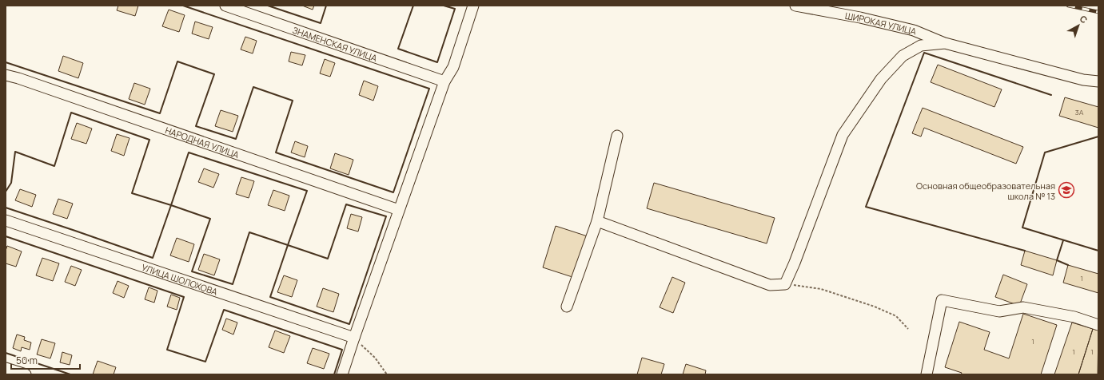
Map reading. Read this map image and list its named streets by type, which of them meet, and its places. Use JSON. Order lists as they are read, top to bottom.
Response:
{
  "streets": {
    "street": [
      "ШИРОКАЯ УЛИЦА",
      "ЗНАМЕНСКАЯ УЛИЦА",
      "НАРОДНАЯ УЛИЦА",
      "УЛИЦА ШОЛОХОВА"
    ]
  },
  "places": {
    "school or university": ["Основная общеобразовательная школа № 13"]
  },
  "house_numbers": [
    "3А",
    "1",
    "1",
    "1",
    "1"
  ],
  "scale_bar": "50 m",
  "north": "top right"
}
